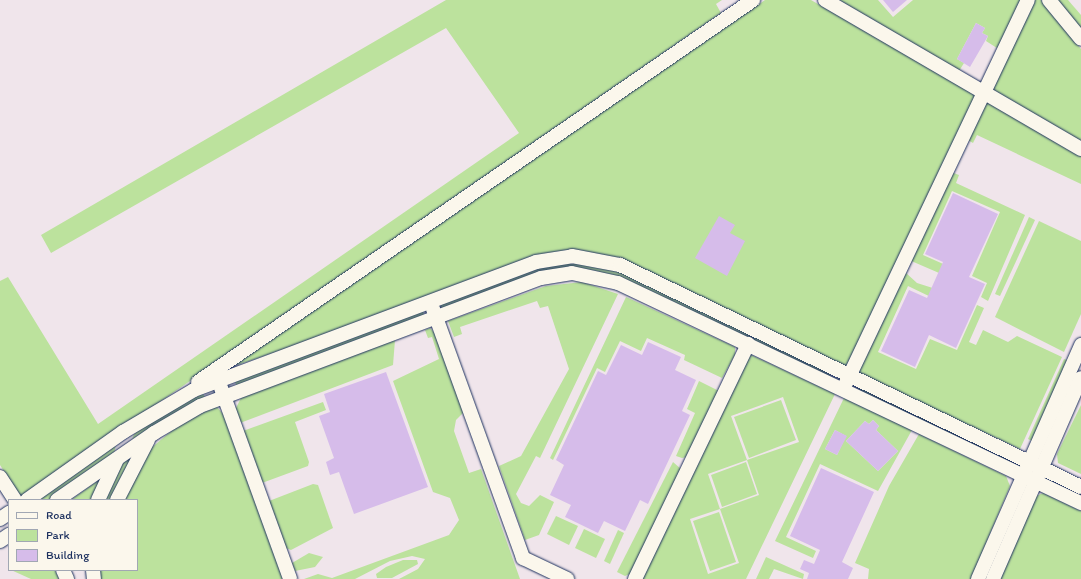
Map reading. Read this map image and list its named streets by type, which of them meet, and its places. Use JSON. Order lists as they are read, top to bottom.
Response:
{
  "legend": ["Road", "Park", "Building"]
}
